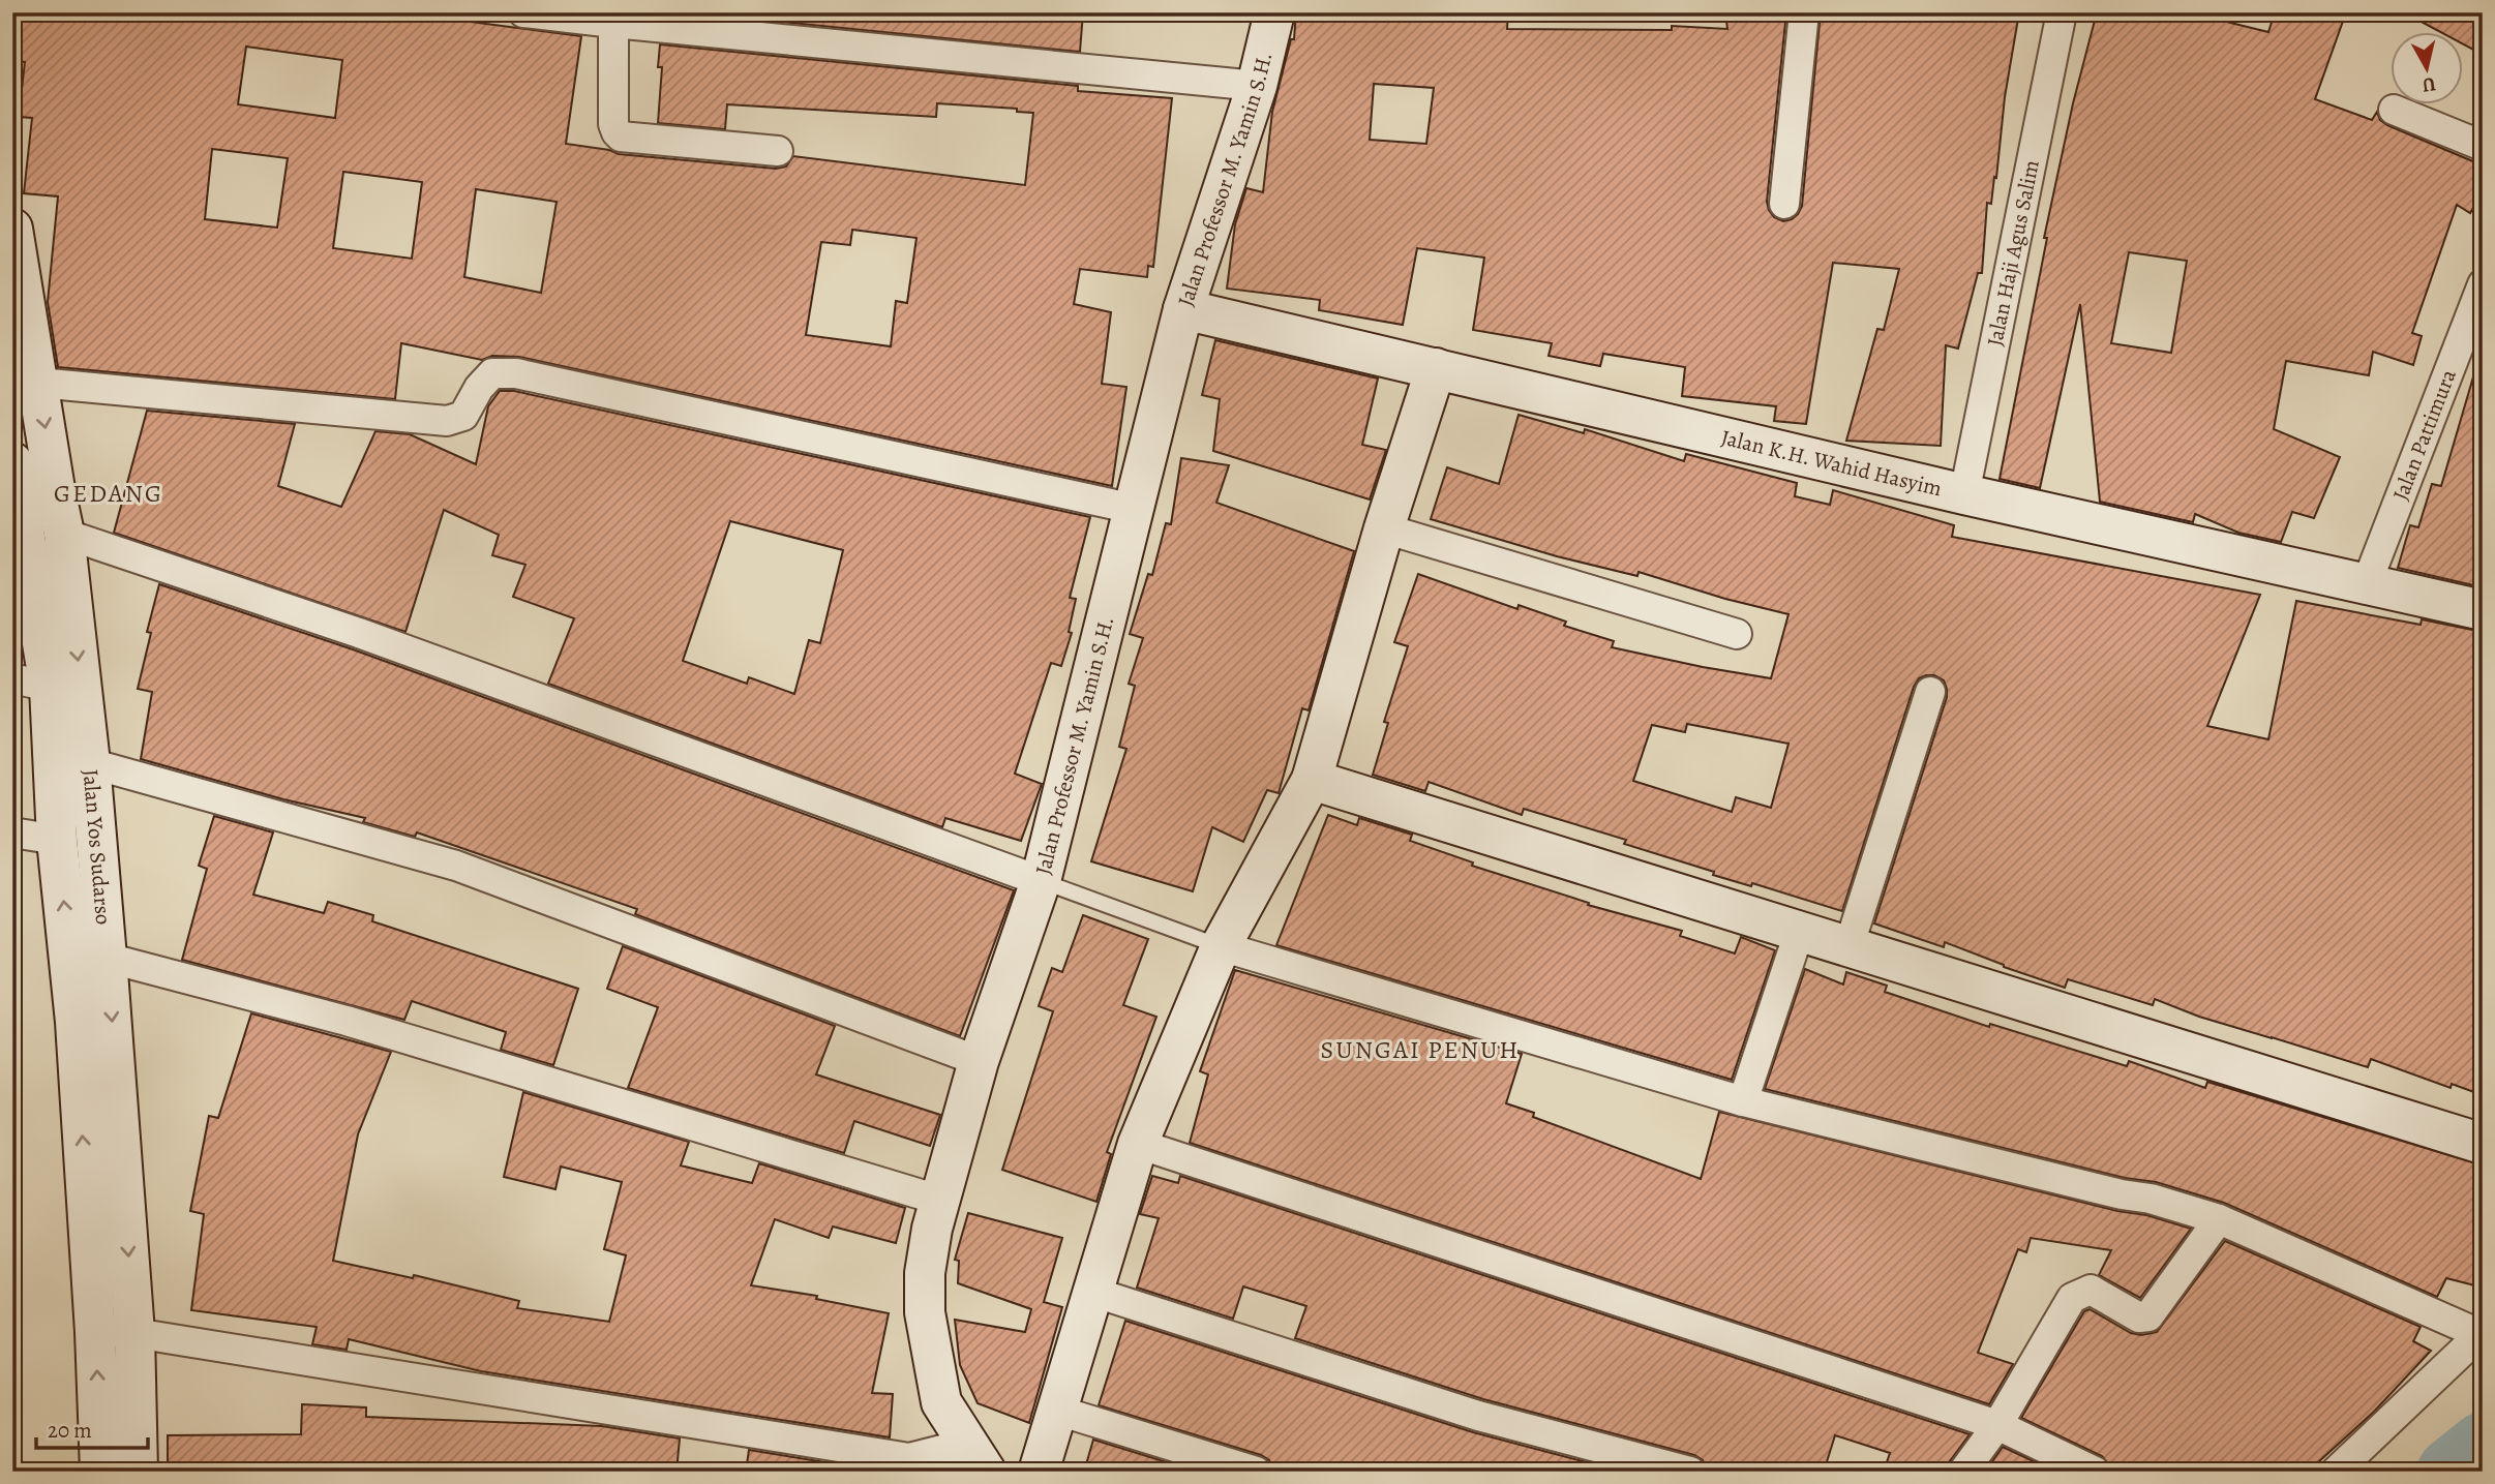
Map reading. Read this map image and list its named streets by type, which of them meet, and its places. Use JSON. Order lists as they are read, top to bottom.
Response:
{
  "streets": {
    "street": [
      "Jalan Professor M. Yamin S.H.",
      "Jalan Haji Agus Salim",
      "Jalan Pattimura",
      "Jalan K.H. Wahid Hasyim",
      "Jalan Yos Sudarso"
    ]
  },
  "crossings": [
    ["Jalan Professor M. Yamin S.H.", "Jalan K.H. Wahid Hasyim"],
    ["Jalan Haji Agus Salim", "Jalan K.H. Wahid Hasyim"],
    ["Jalan Pattimura", "Jalan K.H. Wahid Hasyim"]
  ],
  "districts": ["GEDANG", "SUNGAI PENUH"],
  "scale_bar": "20 m",
  "north": "bottom"
}
